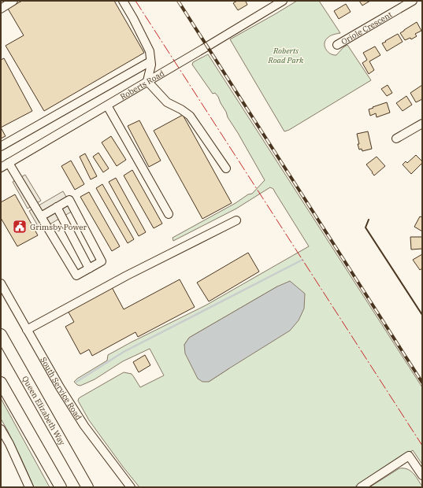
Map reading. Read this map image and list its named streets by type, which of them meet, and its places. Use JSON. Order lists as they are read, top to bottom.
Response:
{
  "streets": {
    "highway": ["Queen Elizabeth Way"],
    "street": ["Oriole Crescent", "Roberts Road", "South Service Road"]
  },
  "parks": ["Roberts Road Park"],
  "places": {
    "public building": ["Grimsby Power"]
  }
}
